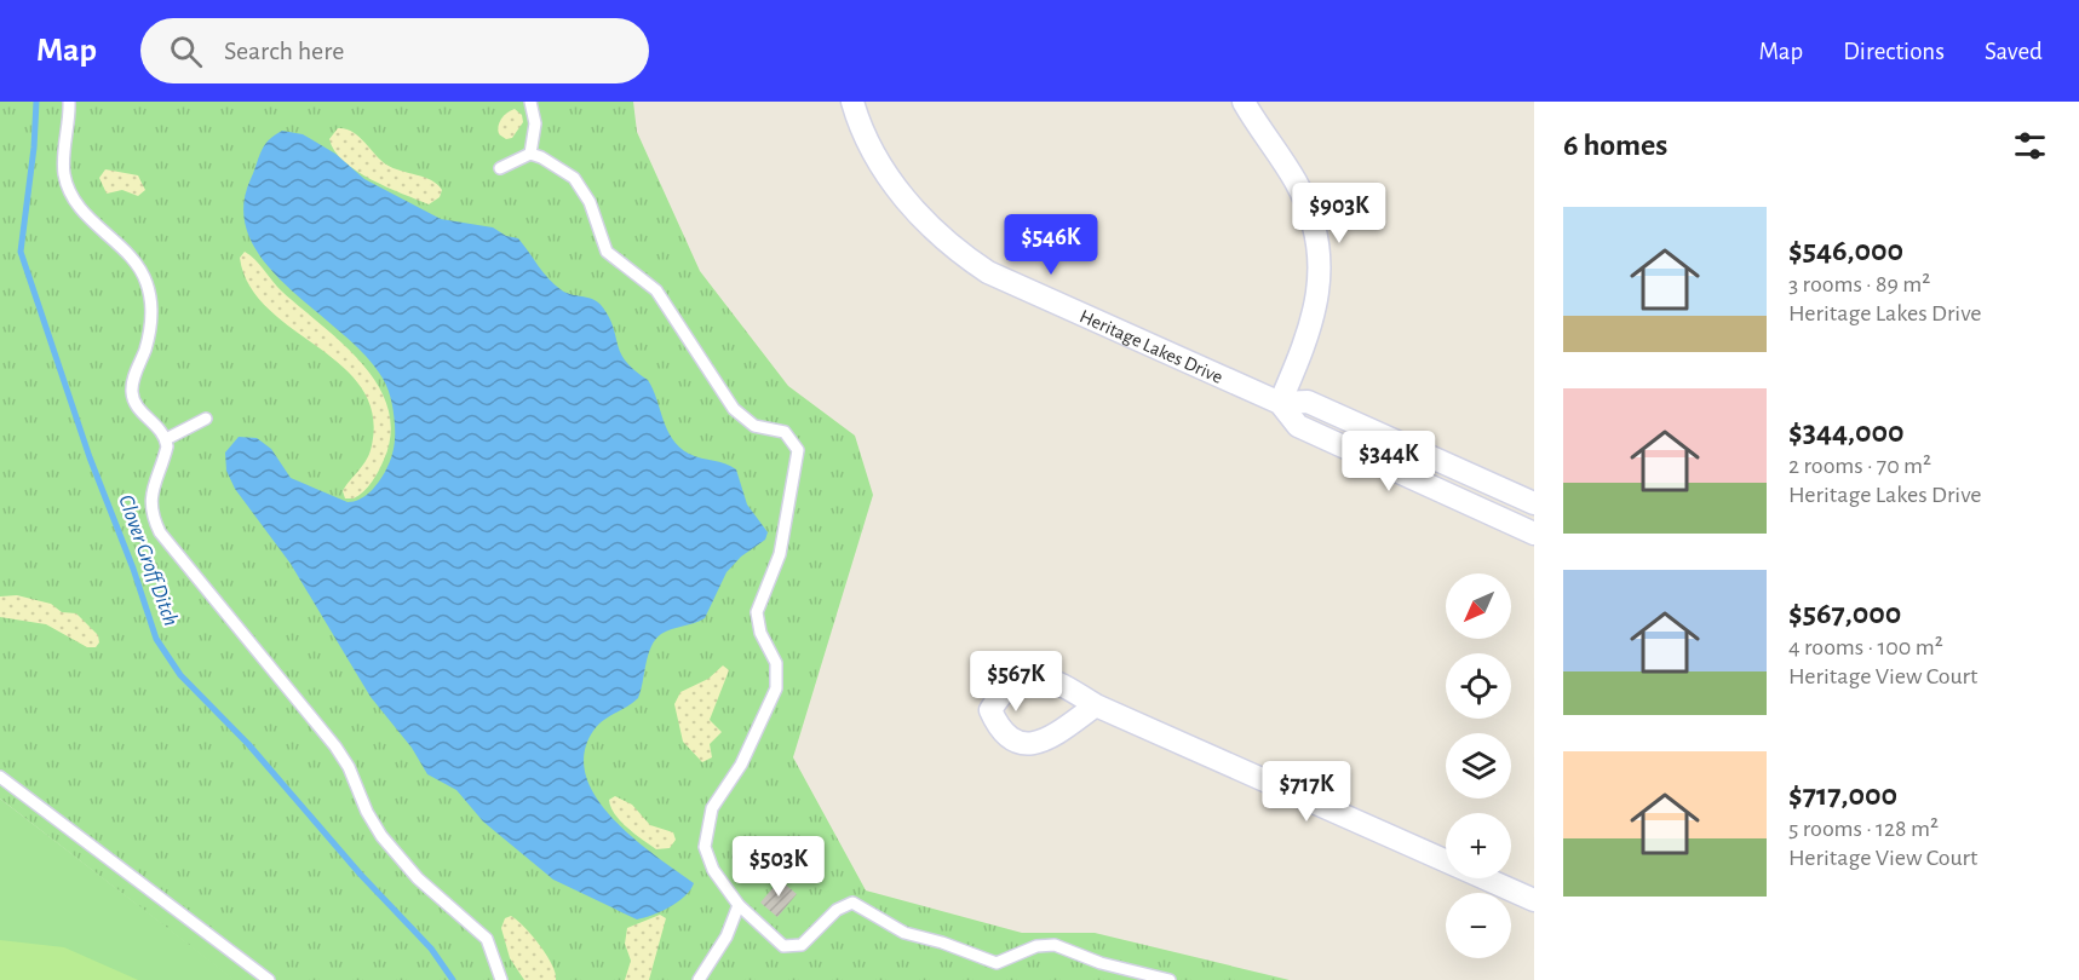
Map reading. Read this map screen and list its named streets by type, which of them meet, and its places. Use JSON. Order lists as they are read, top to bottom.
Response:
{
  "streets": {
    "street": ["Heritage Lakes Drive"]
  },
  "water": ["Clover Groff Ditch"],
  "north": "bottom left",
  "page": {
    "header": "Map",
    "search": "Search here",
    "nav": ["Map", "Directions", "Saved"],
    "heading": "6 homes",
    "price": [
      "$903K",
      "$546K",
      "$344K",
      "$567K",
      "$717K",
      "$503K"
    ],
    "list": [
      {
        "name": "$546,000",
        "note": "3 rooms · 89 m² · Heritage Lakes Drive"
      },
      {
        "name": "$344,000",
        "note": "2 rooms · 70 m² · Heritage Lakes Drive"
      },
      {
        "name": "$567,000",
        "note": "4 rooms · 100 m² · Heritage View Court"
      },
      {
        "name": "$717,000",
        "note": "5 rooms · 128 m² · Heritage View Court"
      }
    ],
    "map_buttons": ["+", "−"]
  }
}
